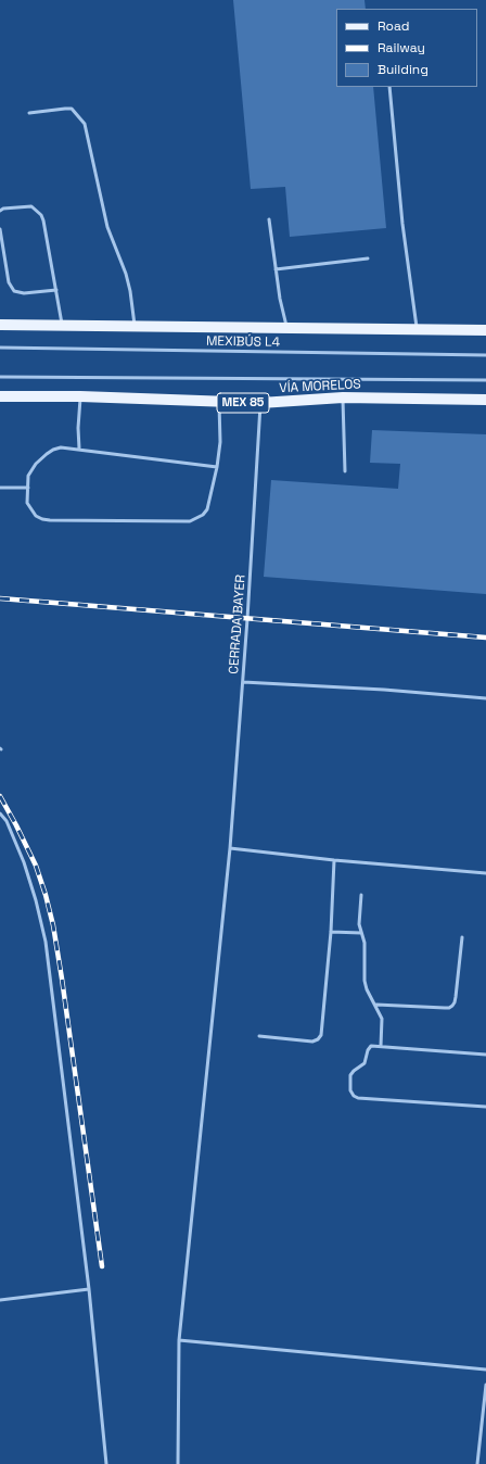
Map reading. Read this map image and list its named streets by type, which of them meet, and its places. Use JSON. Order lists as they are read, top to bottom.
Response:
{
  "streets": {
    "main road": ["VÍA MORELOS", "MEX 85"],
    "lane": ["MEXIBÚS L4", "CERRADA BAYER"]
  },
  "crossings": [
    ["VÍA MORELOS", "CERRADA BAYER"]
  ],
  "legend": ["Road", "Railway", "Building"]
}
